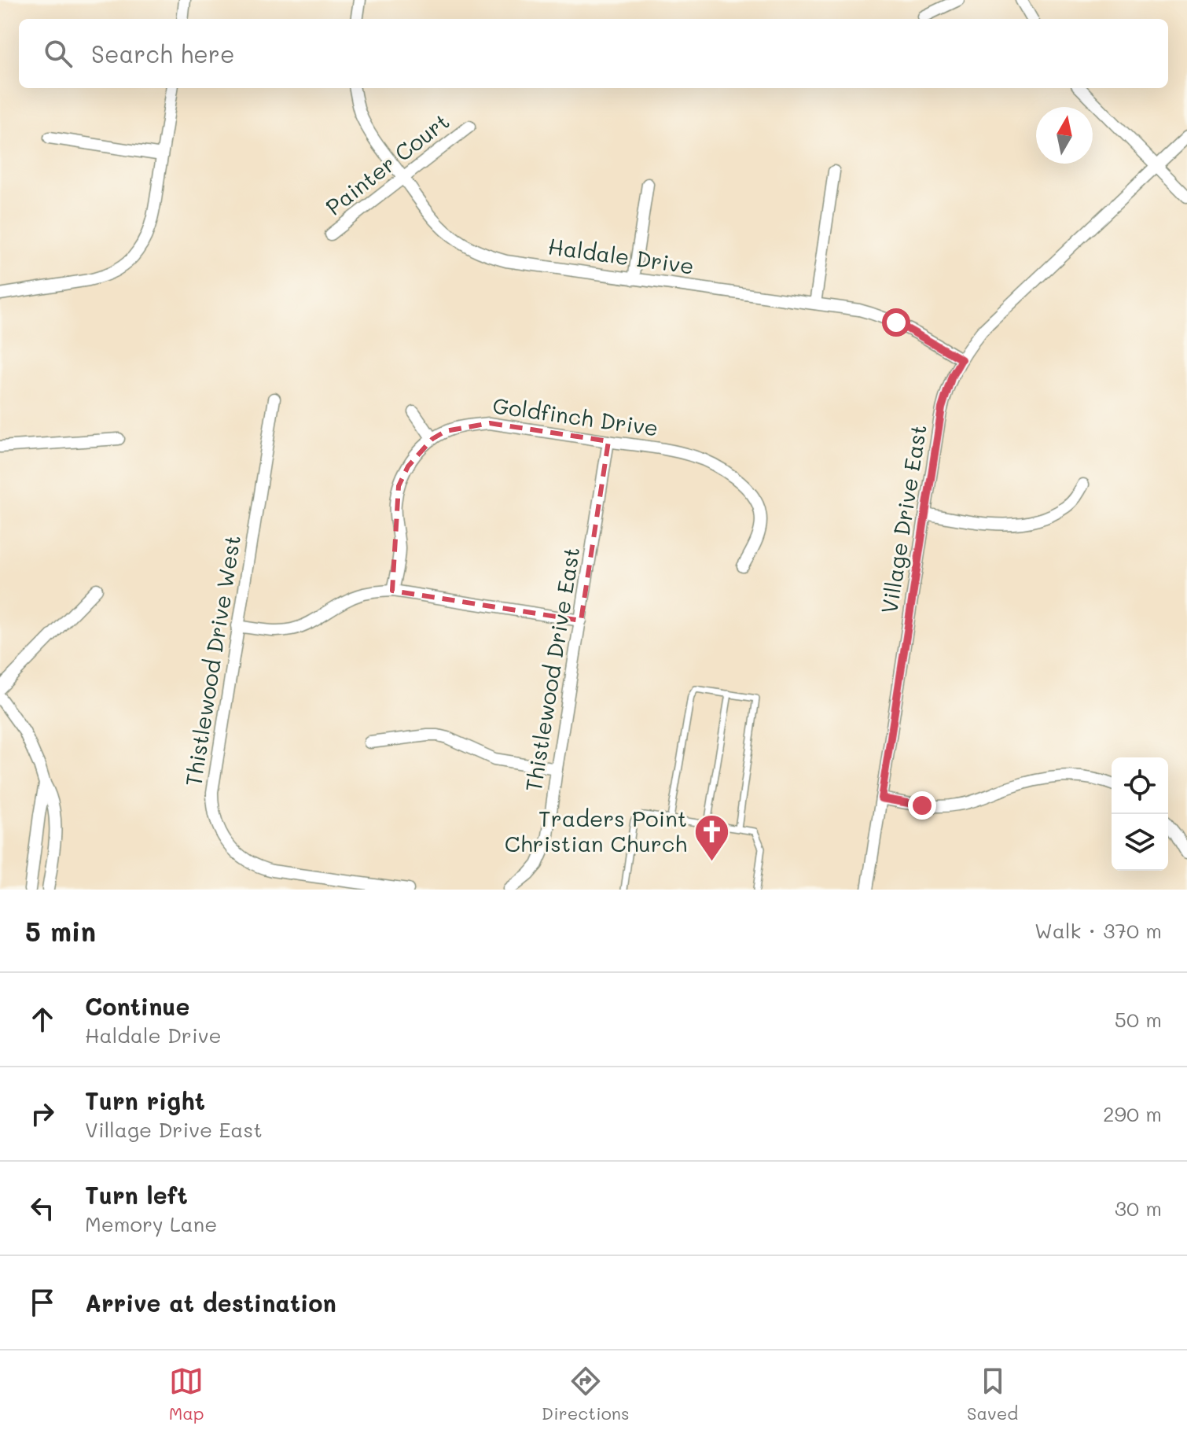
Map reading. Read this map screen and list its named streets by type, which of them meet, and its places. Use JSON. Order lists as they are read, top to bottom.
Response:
{
  "streets": {
    "street": [
      "Painter Court",
      "Haldale Drive",
      "Goldfinch Drive",
      "Village Drive East",
      "Thistlewood Drive West",
      "Thistlewood Drive East"
    ]
  },
  "crossings": [
    ["Painter Court", "Haldale Drive"],
    ["Haldale Drive", "Village Drive East"],
    ["Goldfinch Drive", "Thistlewood Drive East"]
  ],
  "places": {
    "church": ["Traders Point Christian Church"]
  },
  "north": "top",
  "page": {
    "search": "Search here",
    "heading": ["5 min", "Walk · 370 m"],
    "list": [
      ["Continue", "Haldale Drive", "50 m"],
      ["Turn right", "Village Drive East", "290 m"],
      ["Turn left", "Memory Lane", "30 m"],
      "Arrive at destination"
    ],
    "nav": ["Map", "Directions", "Saved"]
  }
}
